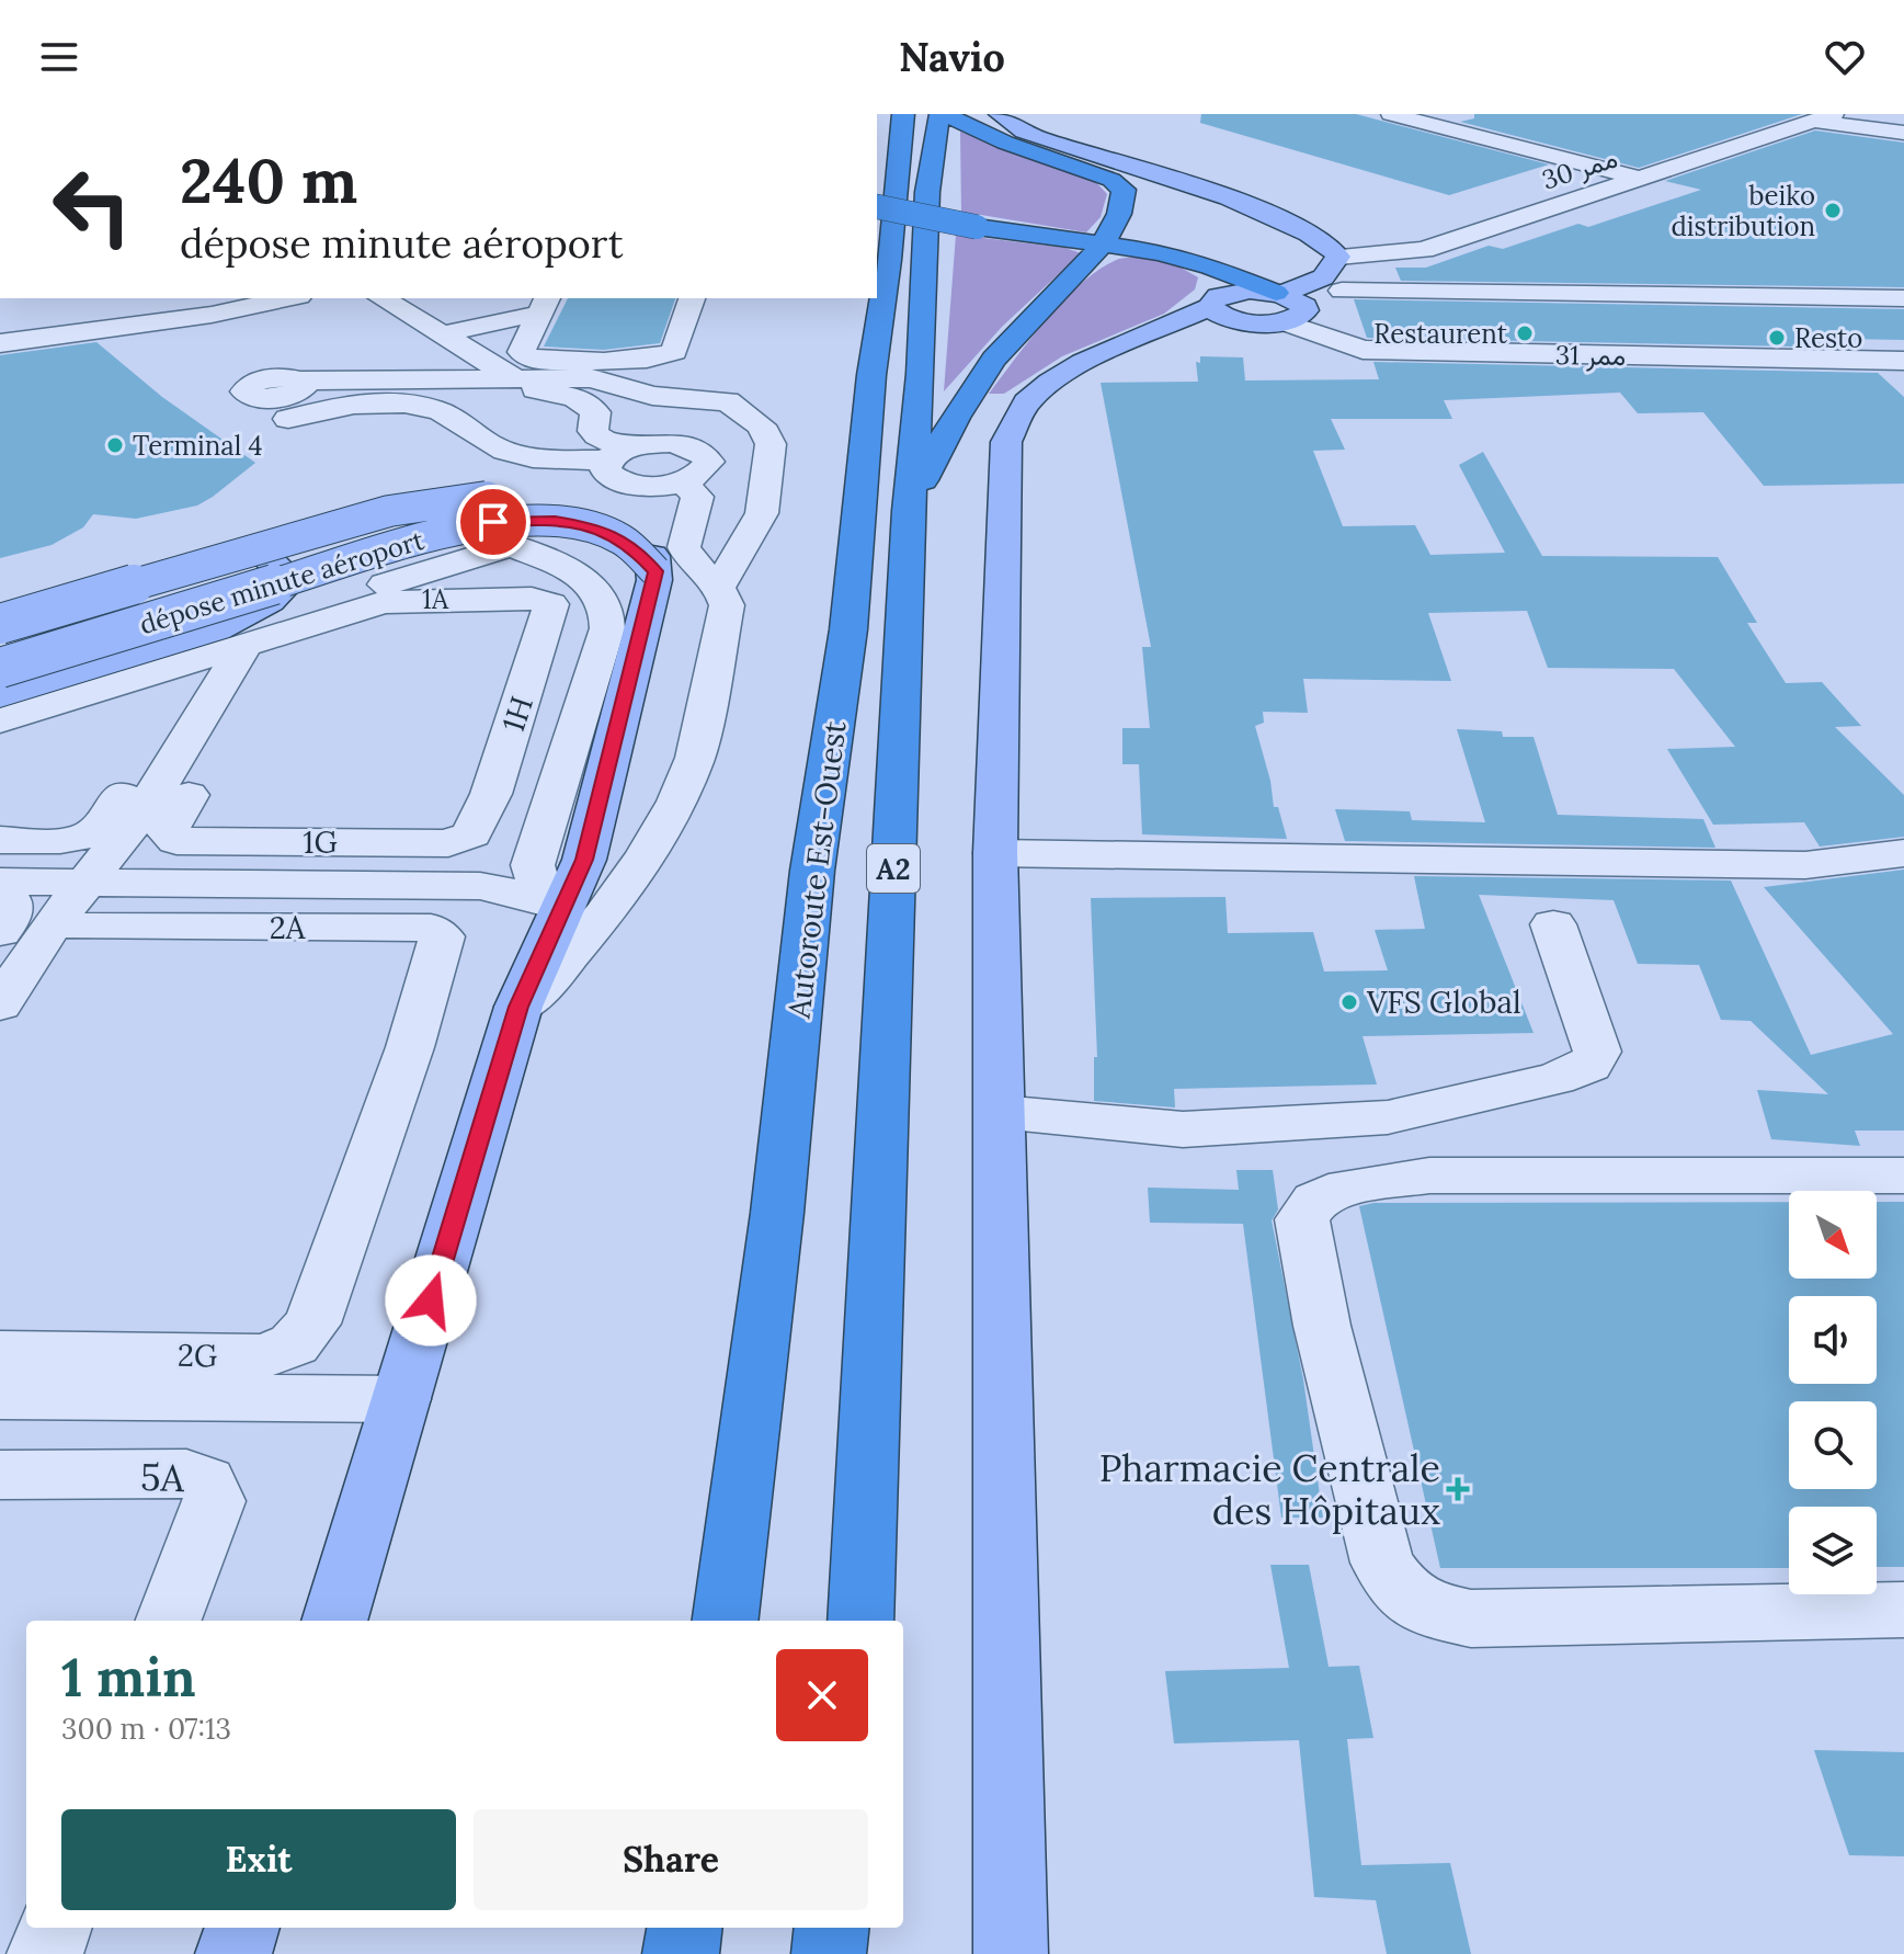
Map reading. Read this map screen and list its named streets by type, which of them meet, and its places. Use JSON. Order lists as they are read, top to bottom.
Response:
{
  "streets": {
    "highway": ["A2", "Autoroute Est-Ouest"],
    "main road": ["dépose minute aéroport"],
    "street": [
      "ممر 30",
      "ممر 31",
      "1A",
      "1H",
      "1G",
      "2A",
      "2G",
      "5A"
    ]
  },
  "crossings": [
    ["1A", "1H"],
    ["1H", "1G"],
    ["A2", "Autoroute Est-Ouest"],
    ["2A", "2G"]
  ],
  "places": {
    "other": [
      "beiko distribution",
      "Restaurent",
      "Resto",
      "Terminal 4",
      "VFS Global"
    ],
    "health": ["Pharmacie Centrale des Hôpitaux"]
  },
  "north": "bottom right",
  "page": {
    "header": "Navio",
    "turn": ["240 m", "dépose minute aéroport"],
    "heading": ["1 min", "300 m · 07:13"],
    "buttons": ["Exit", "Share"]
  }
}
